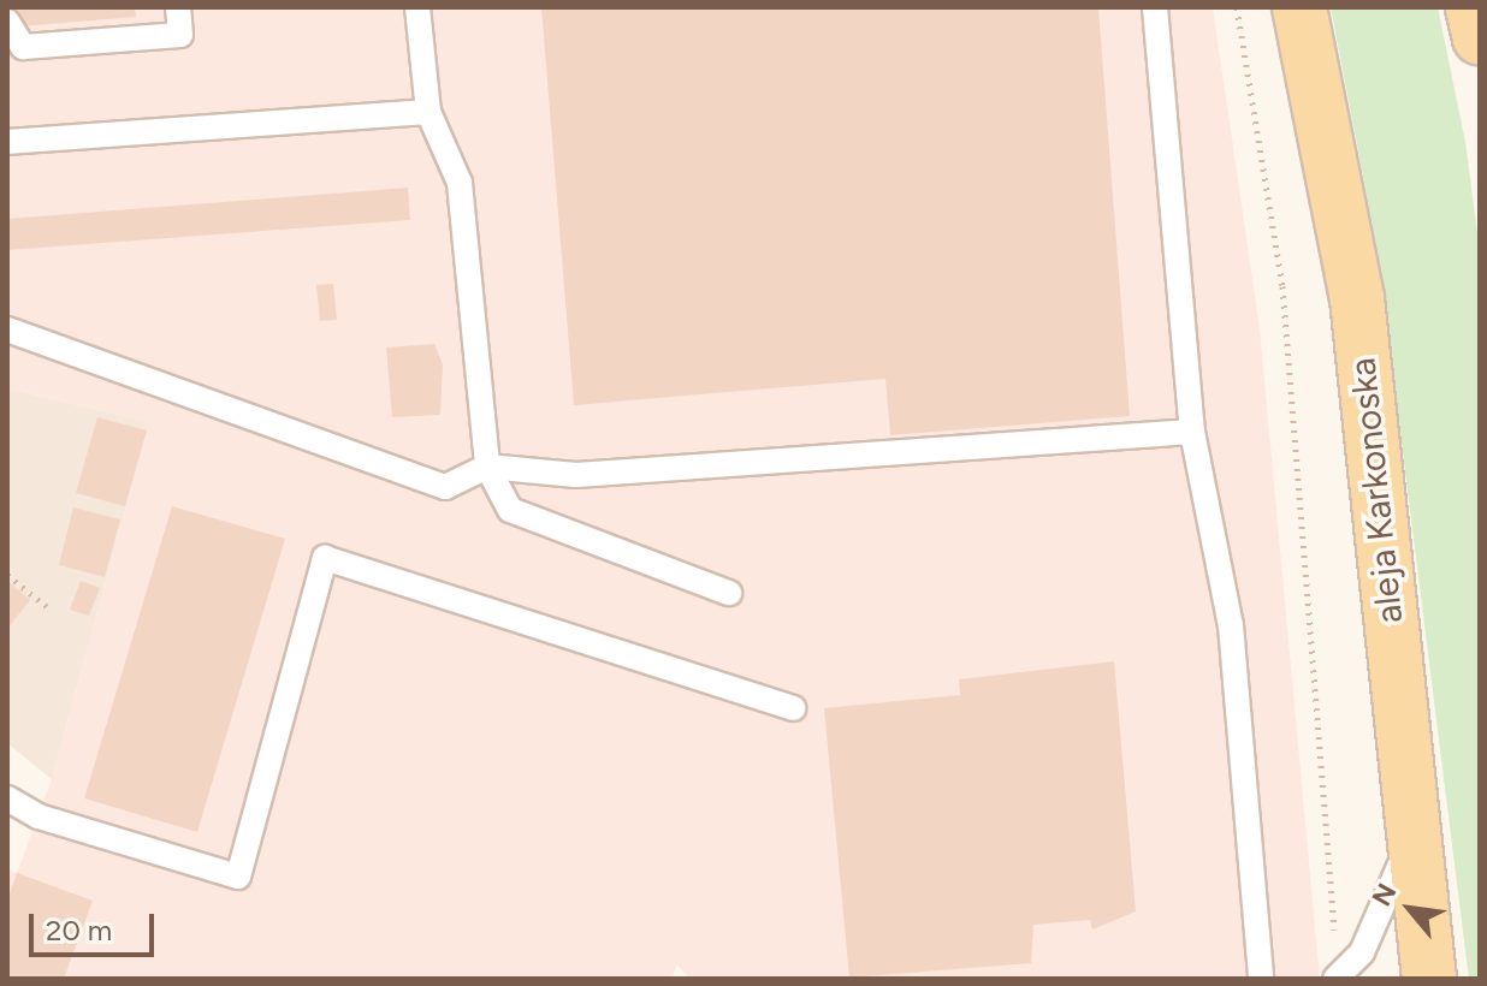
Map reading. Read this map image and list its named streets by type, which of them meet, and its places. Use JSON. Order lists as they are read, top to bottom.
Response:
{
  "streets": {
    "main road": ["aleja Karkonoska"]
  },
  "scale_bar": "20 m",
  "north": "top left"
}
